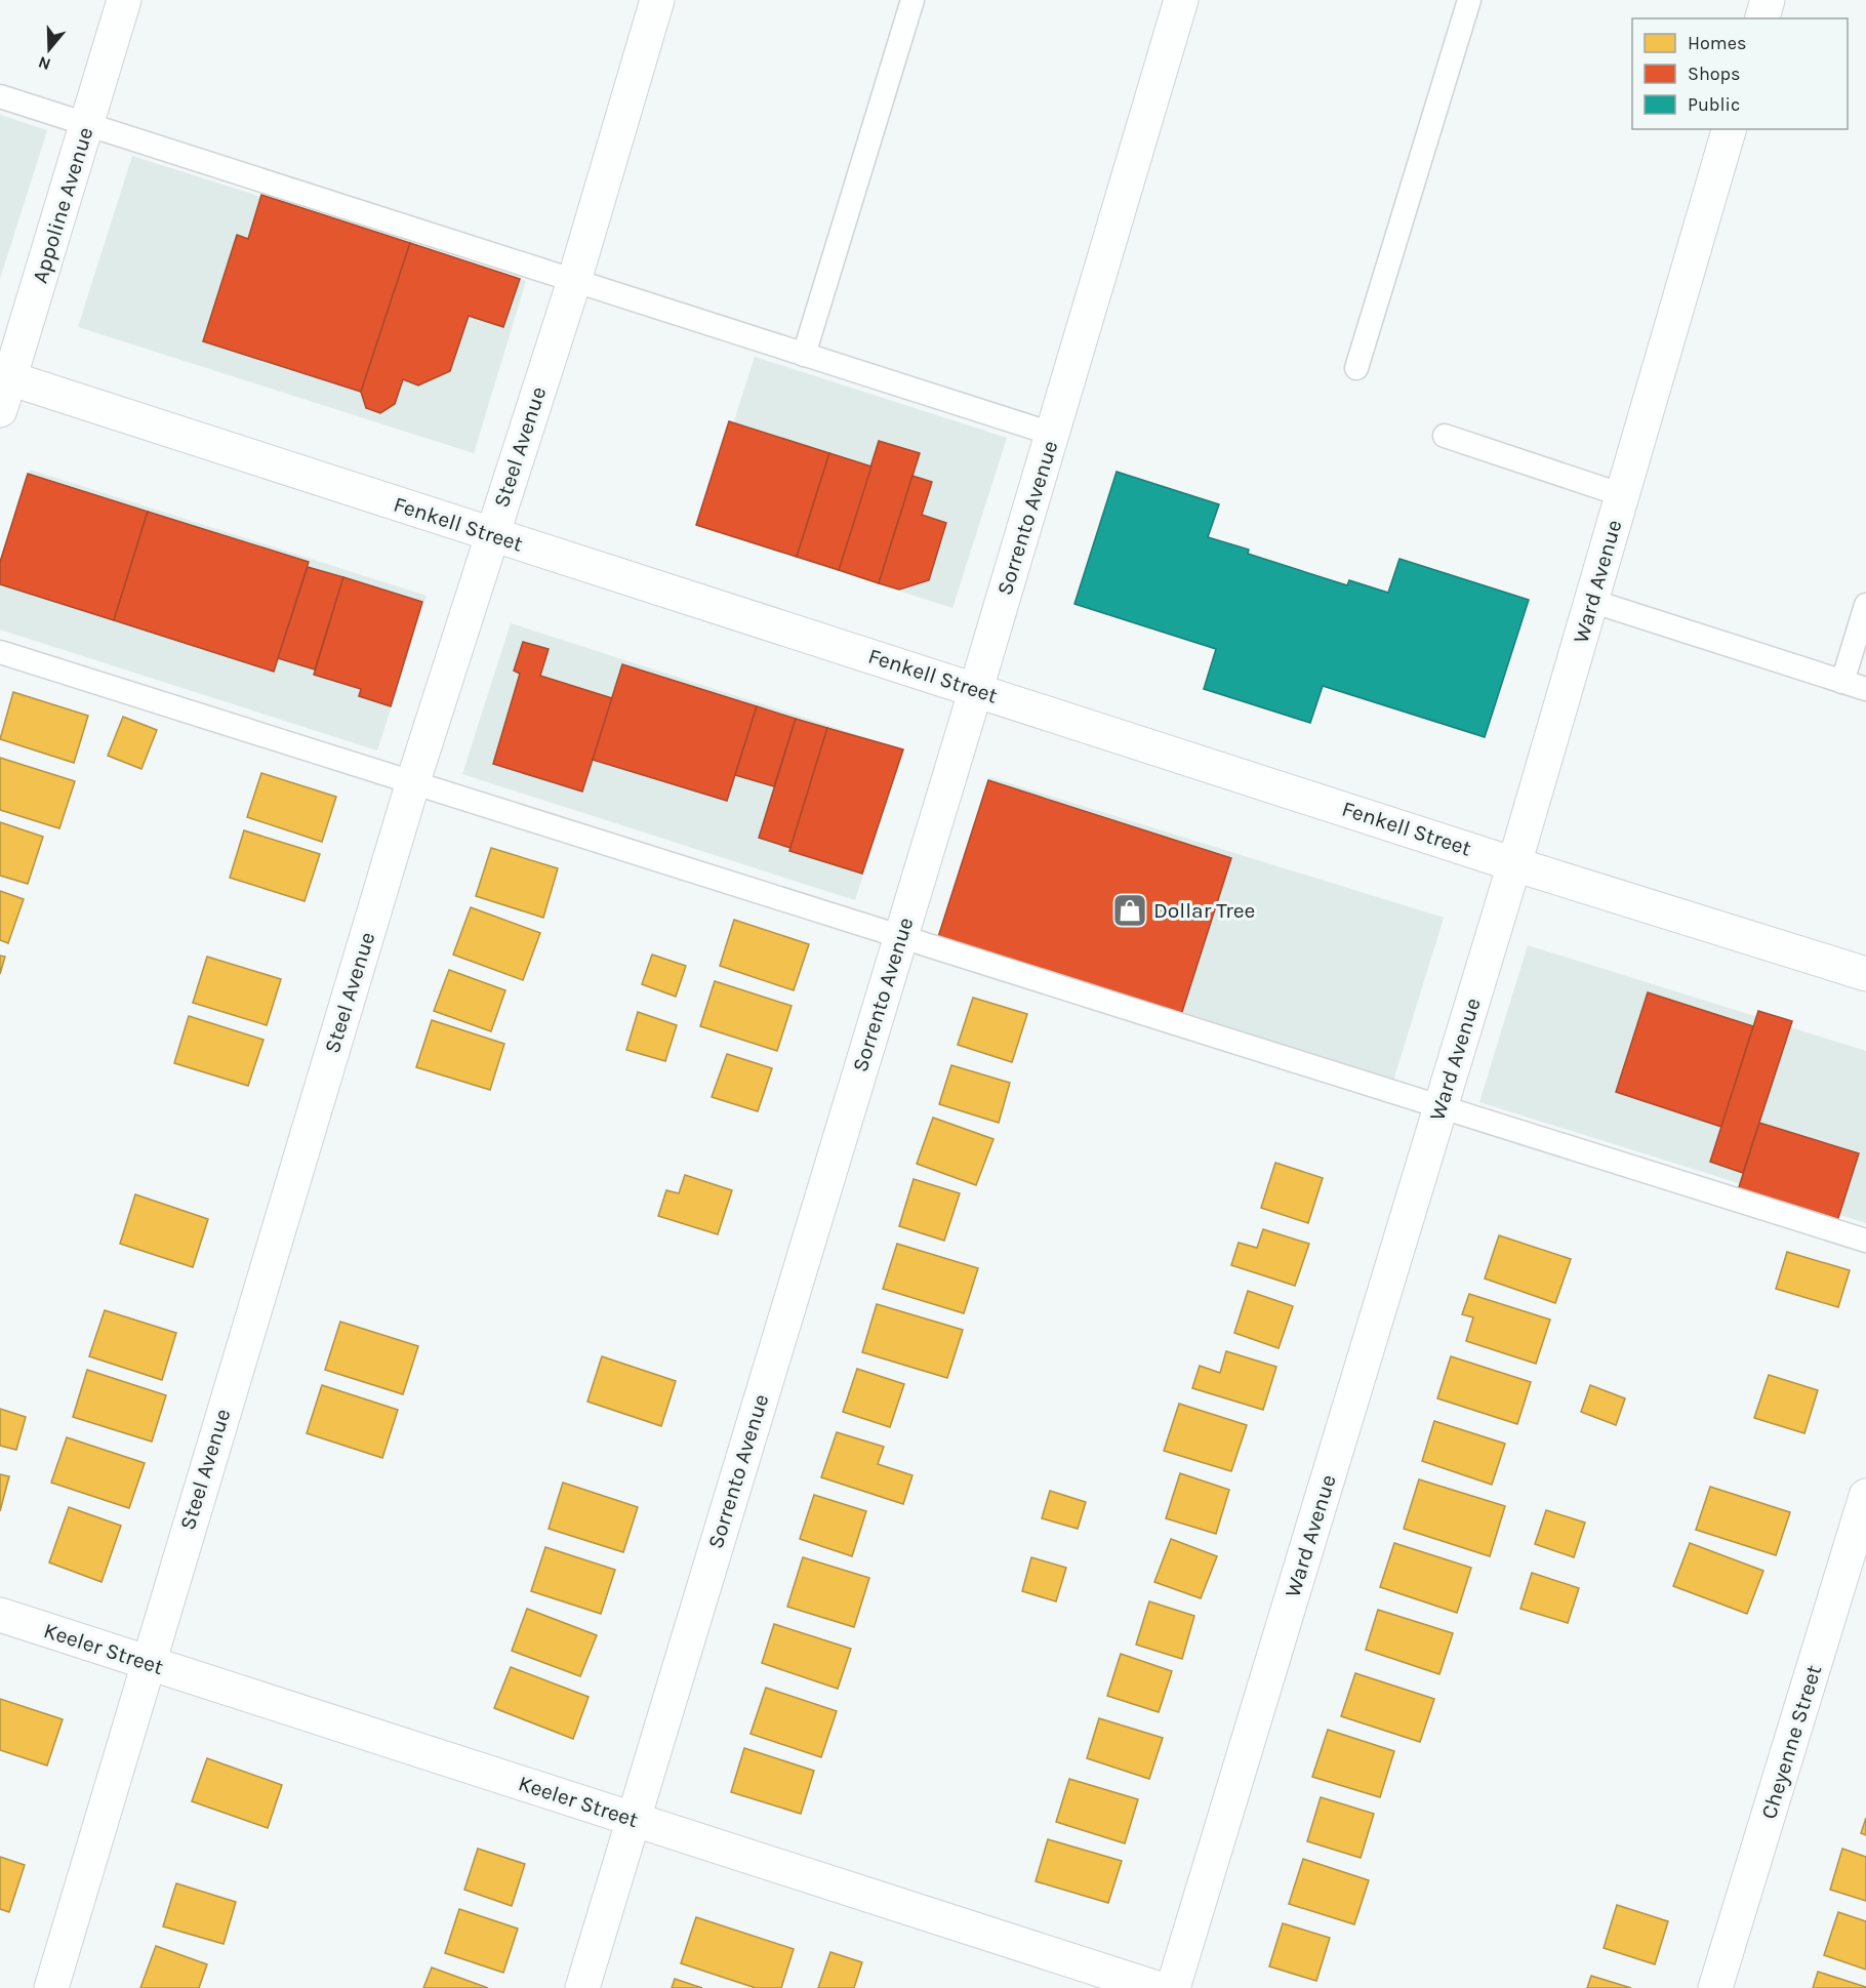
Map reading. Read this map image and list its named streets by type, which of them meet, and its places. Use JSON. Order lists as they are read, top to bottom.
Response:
{
  "streets": {
    "street": [
      "Appoline Avenue",
      "Steel Avenue",
      "Sorrento Avenue",
      "Fenkell Street",
      "Ward Avenue",
      "Keeler Street",
      "Cheyenne Street"
    ]
  },
  "crossings": [
    ["Appoline Avenue", "Fenkell Street"],
    ["Steel Avenue", "Fenkell Street"],
    ["Steel Avenue", "Keeler Street"],
    ["Sorrento Avenue", "Fenkell Street"],
    ["Sorrento Avenue", "Keeler Street"],
    ["Fenkell Street", "Ward Avenue"]
  ],
  "places": {
    "shop": ["Dollar Tree"]
  },
  "legend": ["Homes", "Shops", "Public"],
  "north": "bottom"
}
